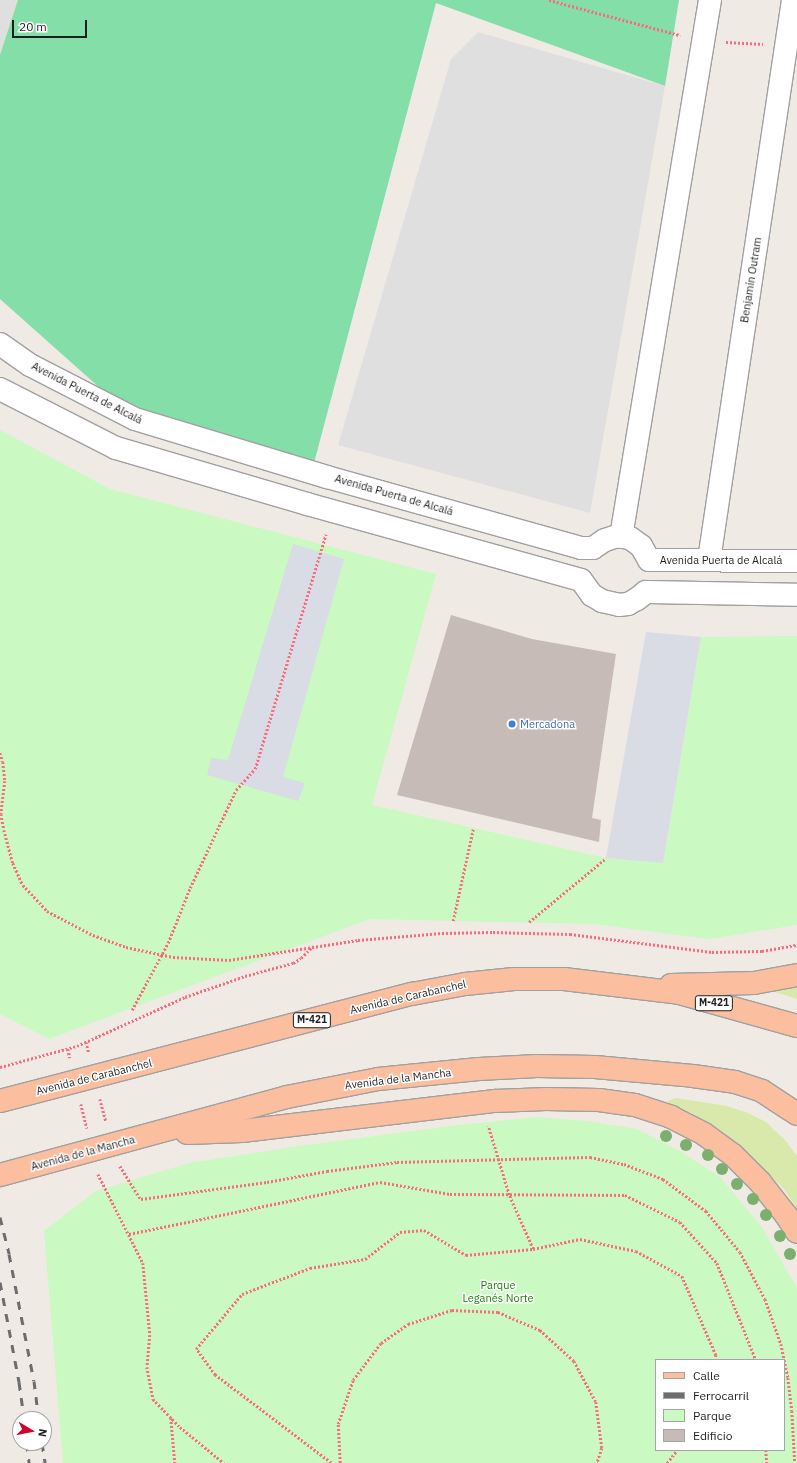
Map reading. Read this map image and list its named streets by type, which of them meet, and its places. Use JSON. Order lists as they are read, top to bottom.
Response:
{
  "streets": {
    "main road": ["Avenida de Carabanchel", "M-421", "Avenida de la Mancha"],
    "street": ["Benjamín Outram", "Avenida Puerta de Alcalá"]
  },
  "crossings": [
    ["Benjamín Outram", "Avenida Puerta de Alcalá"]
  ],
  "parks": ["Parque Leganés Norte"],
  "places": ["Mercadona"],
  "legend": [
    "Calle",
    "Ferrocarril",
    "Parque",
    "Edificio"
  ],
  "scale_bar": "20 m",
  "north": "right"
}
